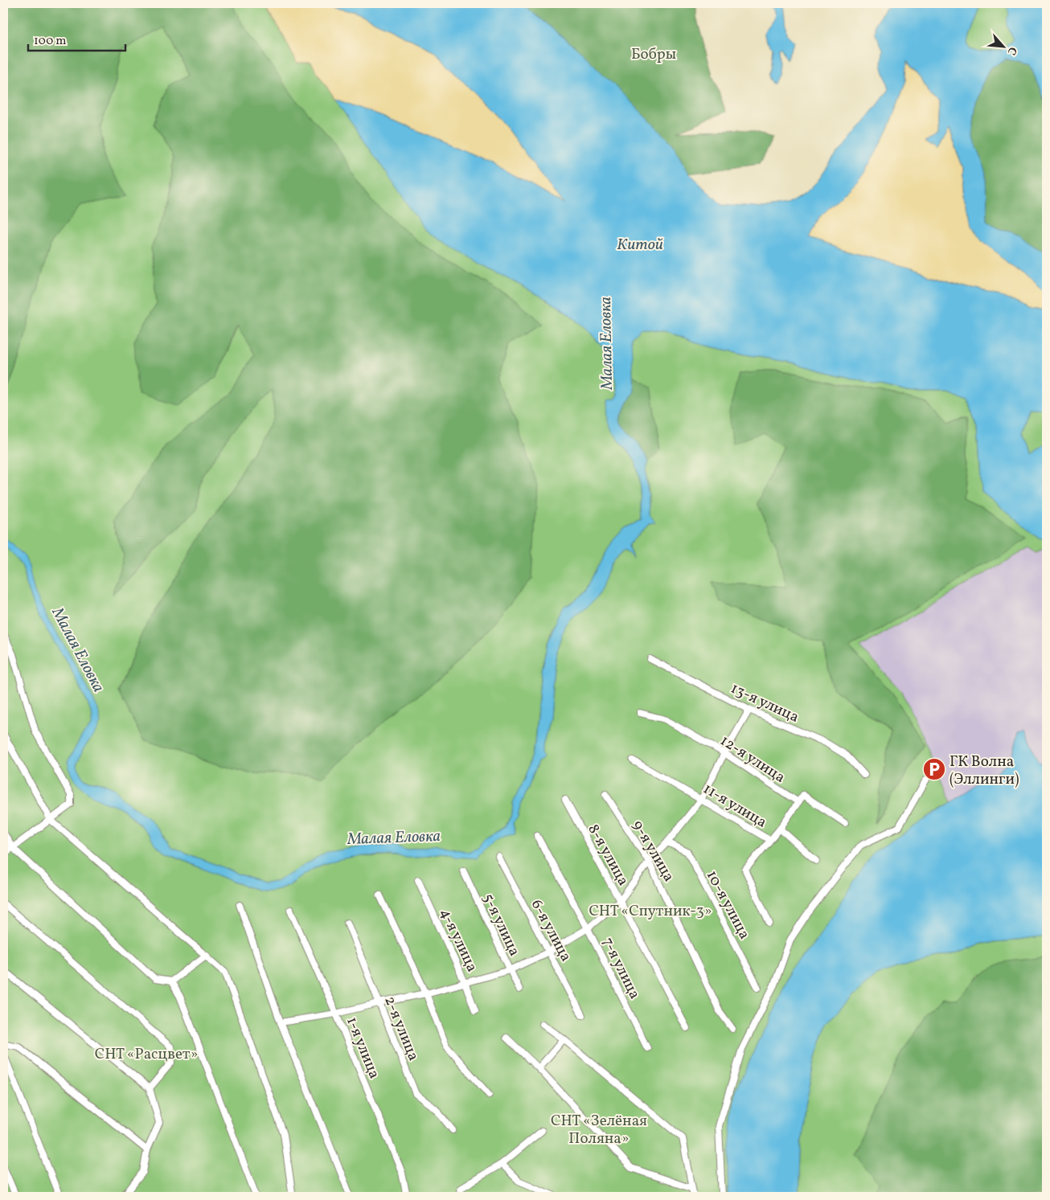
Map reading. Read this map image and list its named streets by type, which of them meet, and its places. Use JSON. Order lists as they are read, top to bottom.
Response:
{
  "streets": {
    "street": [
      "13-я улица",
      "12-я улица",
      "11-я улица",
      "9-я улица",
      "8-я улица",
      "10-я улица",
      "5-я улица",
      "6-я улица",
      "4-я улица",
      "7-я улица",
      "2-я улица",
      "1-я улица"
    ]
  },
  "water": ["Китой", "Малая Еловка"],
  "parks": [
    "Бобры",
    "СНТ «Спутник-3»",
    "СНТ «Расцвет»",
    "СНТ «Зелёная Поляна»"
  ],
  "places": {
    "parking": ["ГК Волна (Эллинги)"]
  },
  "scale_bar": "100 m",
  "north": "bottom right"
}
